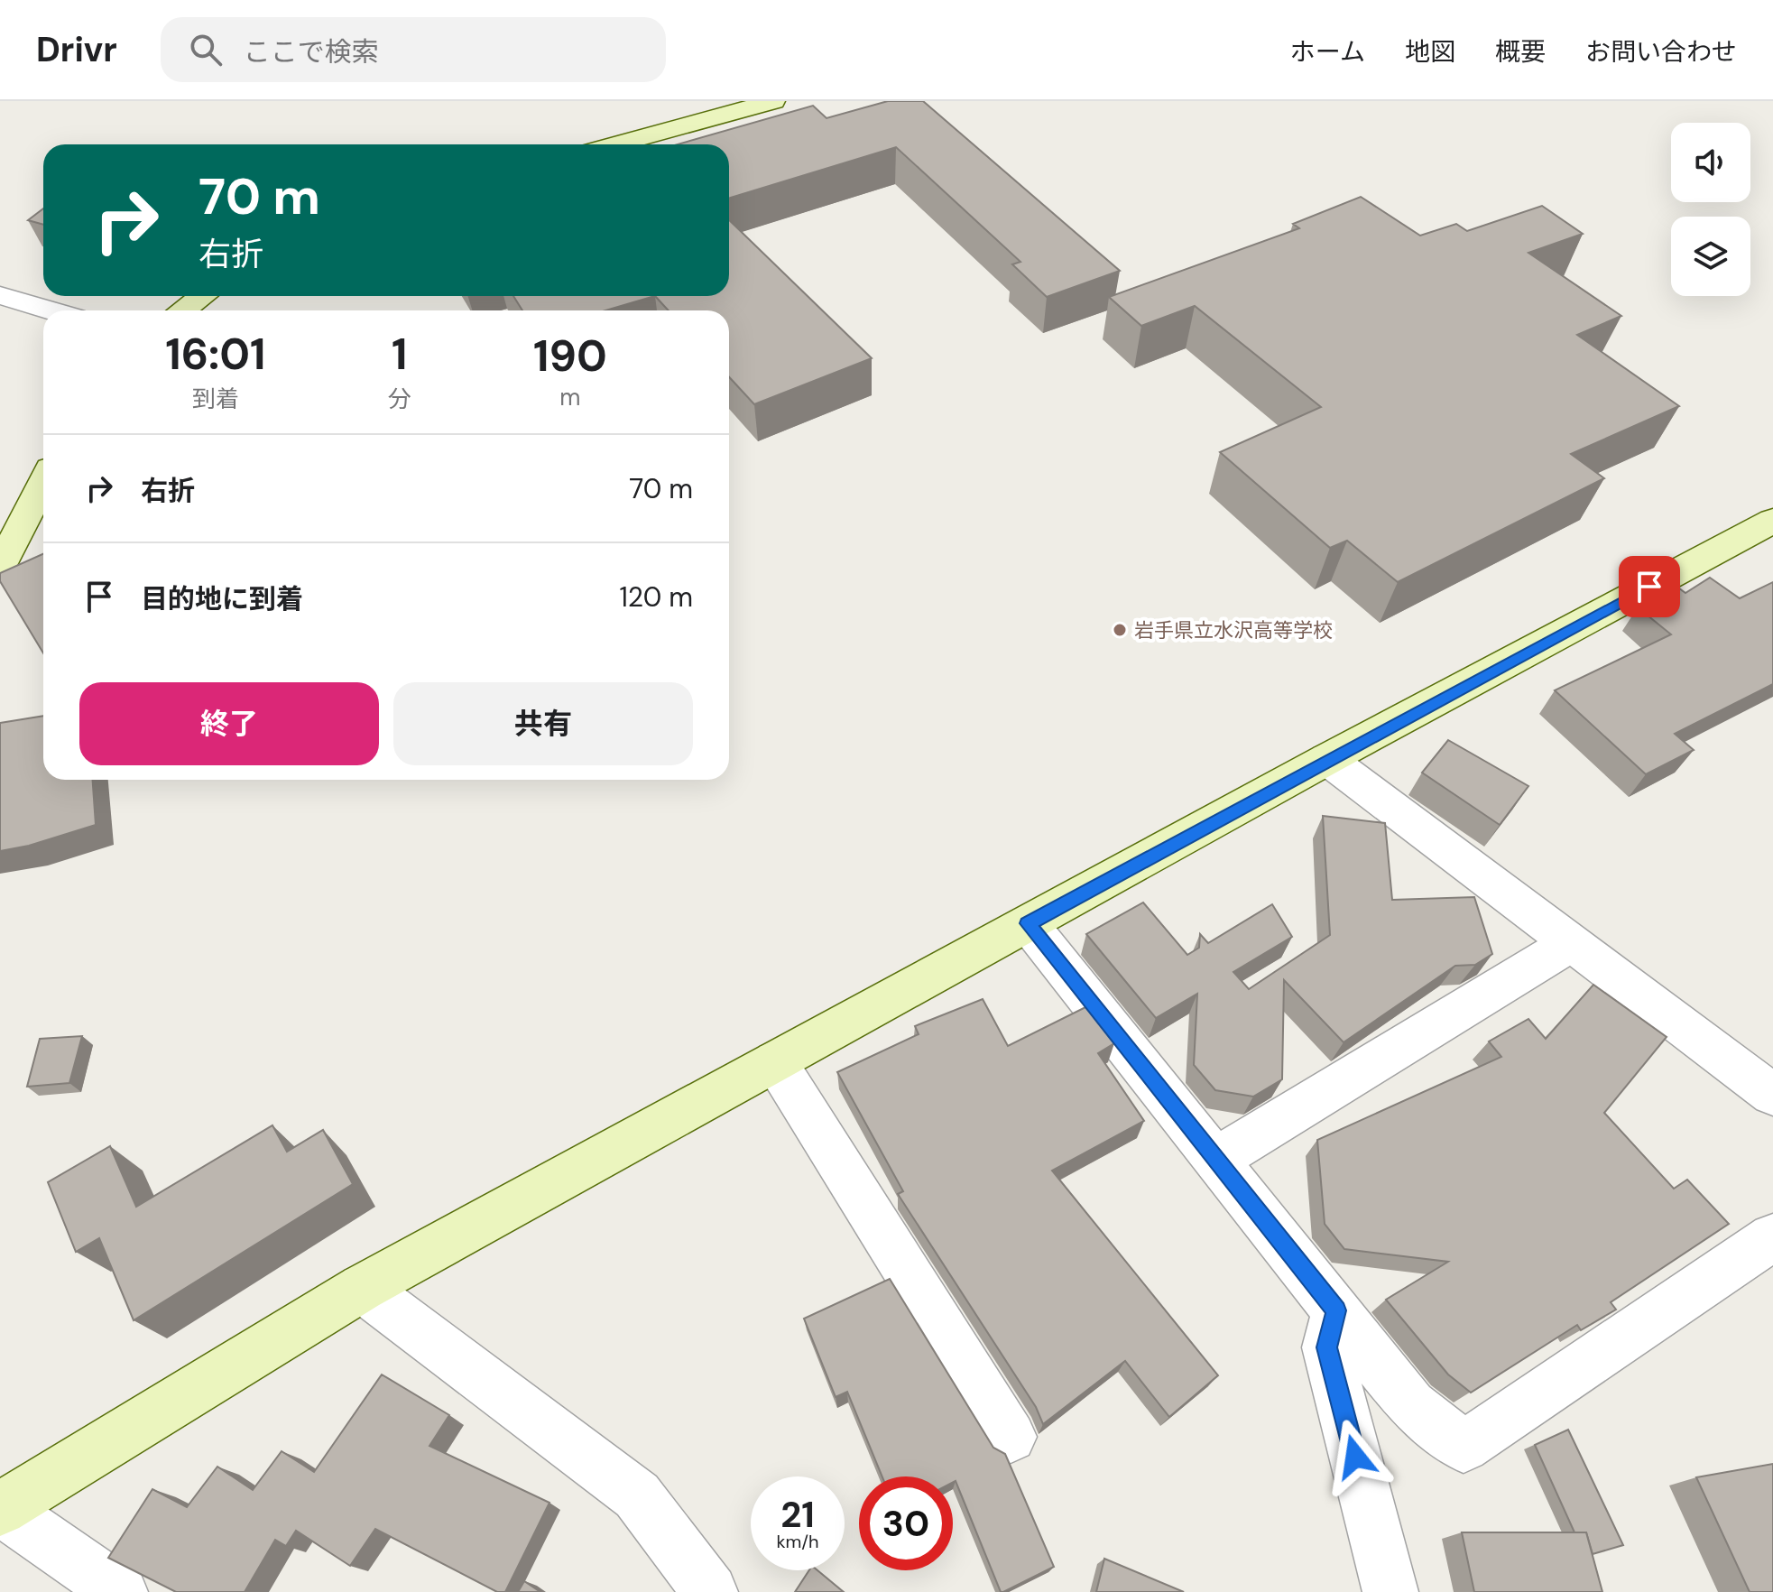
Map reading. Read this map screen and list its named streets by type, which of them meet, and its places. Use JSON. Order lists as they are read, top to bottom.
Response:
{
  "places": ["岩手県立水沢高等学校"],
  "page": {
    "header": "Drivr",
    "search": "ここで検索",
    "nav": [
      "ホーム",
      "地図",
      "概要",
      "お問い合わせ"
    ],
    "turn": ["70 m", "右折"],
    "eta": [
      "16:01",
      "到着",
      "1",
      "分",
      "190",
      "m"
    ],
    "list": [
      {
        "name": "右折",
        "value": "70 m"
      },
      {
        "name": "目的地に到着",
        "value": "120 m"
      }
    ],
    "buttons": ["終了", "共有"],
    "speed": "21 km/h",
    "limit": "30"
  }
}
